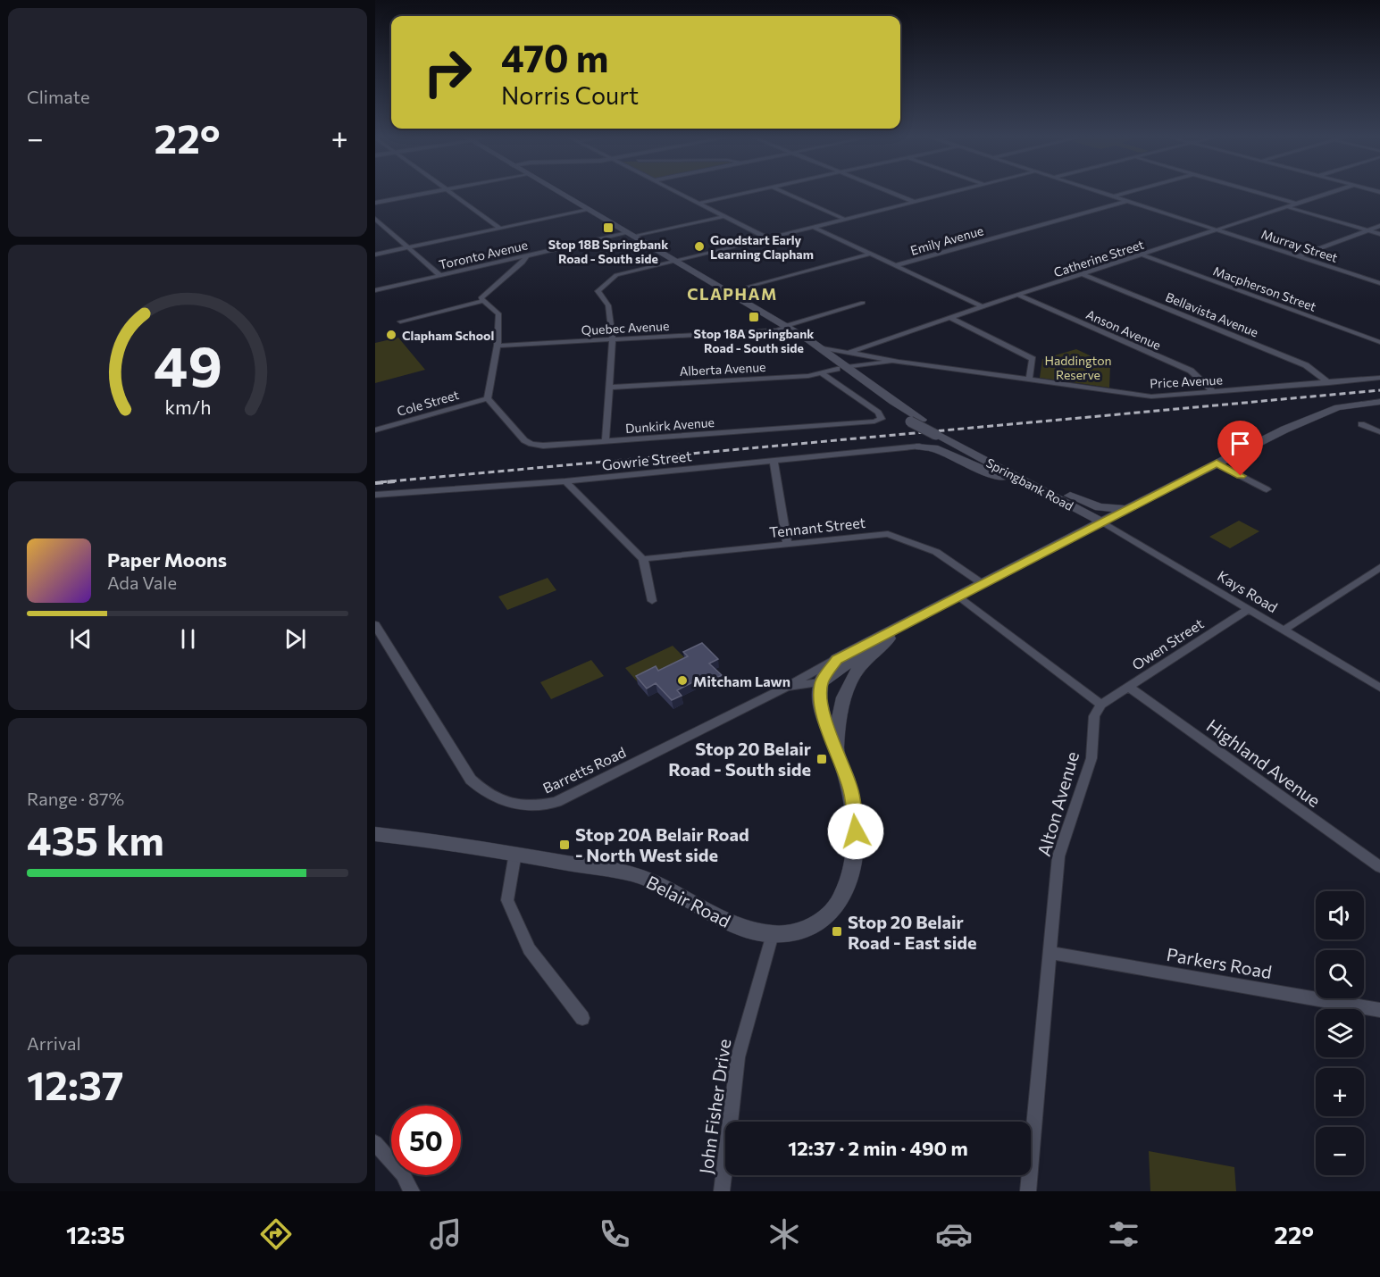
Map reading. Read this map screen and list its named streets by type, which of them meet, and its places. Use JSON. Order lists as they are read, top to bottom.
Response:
{
  "streets": {
    "main road": ["Springbank Road", "Belair Road"],
    "street": [
      "Emily Avenue",
      "Murray Street",
      "Toronto Avenue",
      "Catherine Street",
      "Macpherson Street",
      "Bellavista Avenue",
      "Quebec Avenue",
      "Anson Avenue",
      "Alberta Avenue",
      "Price Avenue",
      "Cole Street",
      "Dunkirk Avenue",
      "Gowrie Street",
      "Tennant Street",
      "Kays Road",
      "Owen Street",
      "Highland Avenue",
      "Barretts Road",
      "Alton Avenue",
      "Parkers Road",
      "John Fisher Drive"
    ]
  },
  "crossings": [
    ["Emily Avenue", "Murray Street"],
    ["Murray Street", "Catherine Street"],
    ["Toronto Avenue", "Springbank Road"],
    ["Catherine Street", "Macpherson Street"],
    ["Catherine Street", "Bellavista Avenue"],
    ["Catherine Street", "Anson Avenue"],
    ["Catherine Street", "Price Avenue"],
    ["Bellavista Avenue", "Price Avenue"],
    ["Quebec Avenue", "Springbank Road"],
    ["Anson Avenue", "Price Avenue"],
    ["Alberta Avenue", "Price Avenue"],
    ["Alberta Avenue", "Dunkirk Avenue"],
    ["Alberta Avenue", "Springbank Road"],
    ["Price Avenue", "Springbank Road"],
    ["Cole Street", "Dunkirk Avenue"],
    ["Springbank Road", "Kays Road"],
    ["Springbank Road", "Belair Road"],
    ["Tennant Street", "Belair Road"],
    ["Kays Road", "Owen Street"],
    ["Kays Road", "Belair Road"],
    ["Owen Street", "Highland Avenue"],
    ["Owen Street", "Alton Avenue"],
    ["Barretts Road", "Belair Road"],
    ["Alton Avenue", "Parkers Road"],
    ["Belair Road", "John Fisher Drive"]
  ],
  "districts": ["CLAPHAM"],
  "parks": ["Haddington Reserve"],
  "places": {
    "transit": [
      "Stop 18B Springbank Road - South side",
      "Stop 18A Springbank Road - South side",
      "Stop 20 Belair Road - South side",
      "Stop 20A Belair Road - North West side",
      "Stop 20 Belair Road - East side"
    ],
    "other": ["Goodstart Early Learning Clapham", "Clapham School", "Mitcham Lawn"]
  },
  "page": {
    "tile": [
      "Climate",
      ["Range · 87%", "435 km"],
      ["Arrival", "12:37"]
    ],
    "turn": ["470 m", "Norris Court"],
    "heat": ["−", "22°", "+"],
    "song": ["Paper Moons", "Ada Vale"],
    "map_buttons": ["+", "−"],
    "limit": "50",
    "trip": "12:37 · 2 min · 490 m",
    "tabs": ["12:35", "22°"],
    "gauge": ["49", "km/h"]
  }
}
